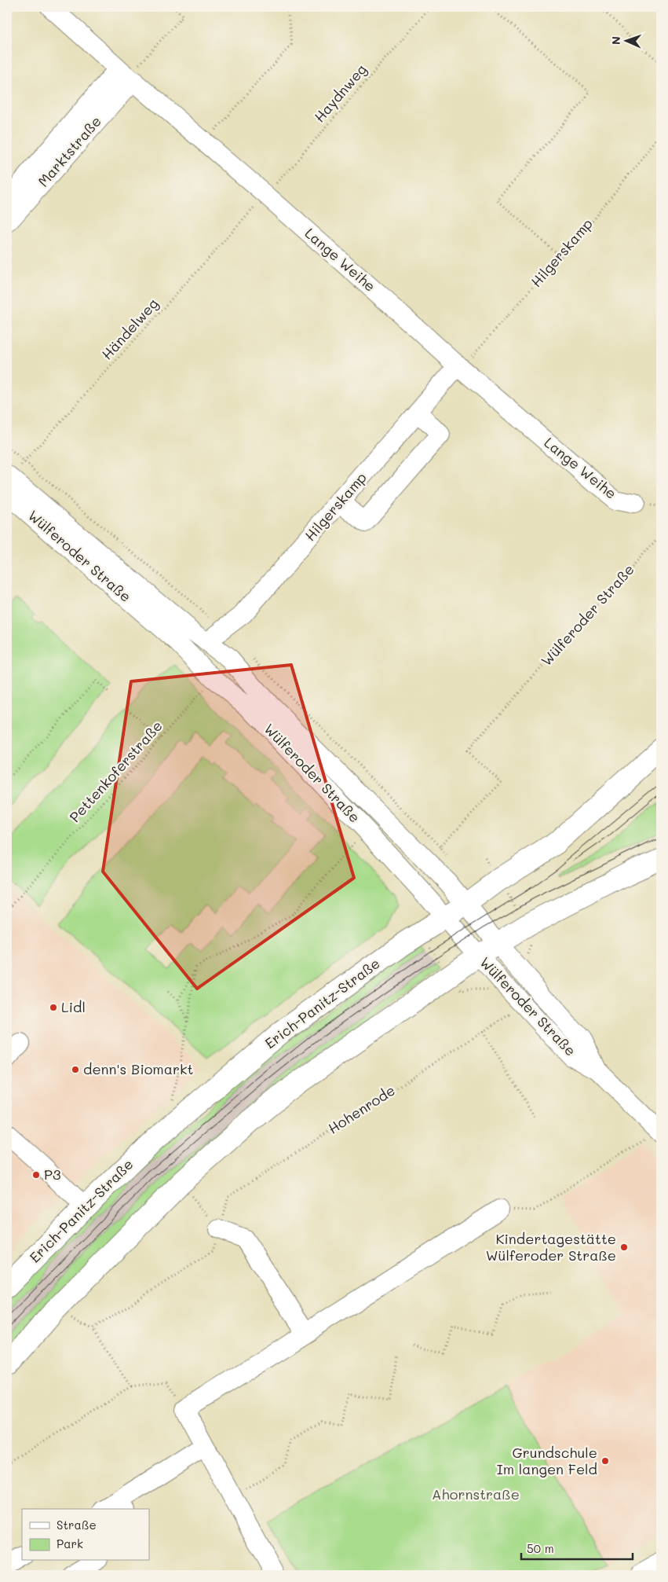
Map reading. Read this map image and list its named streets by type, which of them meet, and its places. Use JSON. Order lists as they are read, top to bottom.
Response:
{
  "streets": {
    "main road": ["Erich-Panitz-Straße"],
    "street": [
      "Marktstraße",
      "Hilgerskamp",
      "Lange Weihe",
      "Wülferoder Straße"
    ],
    "path": [
      "Haydnweg",
      "Händelweg",
      "Pettenkoferstraße",
      "Hohenrode"
    ]
  },
  "crossings": [
    ["Haydnweg", "Lange Weihe"],
    ["Haydnweg", "Händelweg"],
    ["Marktstraße", "Lange Weihe"],
    ["Hilgerskamp", "Lange Weihe"],
    ["Hilgerskamp", "Wülferoder Straße"],
    ["Lange Weihe", "Händelweg"],
    ["Händelweg", "Wülferoder Straße"],
    ["Wülferoder Straße", "Pettenkoferstraße"],
    ["Wülferoder Straße", "Erich-Panitz-Straße"],
    ["Wülferoder Straße", "Hohenrode"]
  ],
  "parks": ["Ahornstraße"],
  "places": [
    "Lidl",
    "denn's Biomarkt",
    "P3",
    "Kindertagestätte Wülferoder Straße",
    "Grundschule Im langen Feld"
  ],
  "legend": ["Straße", "Park"],
  "scale_bar": "50 m",
  "north": "left"
}
